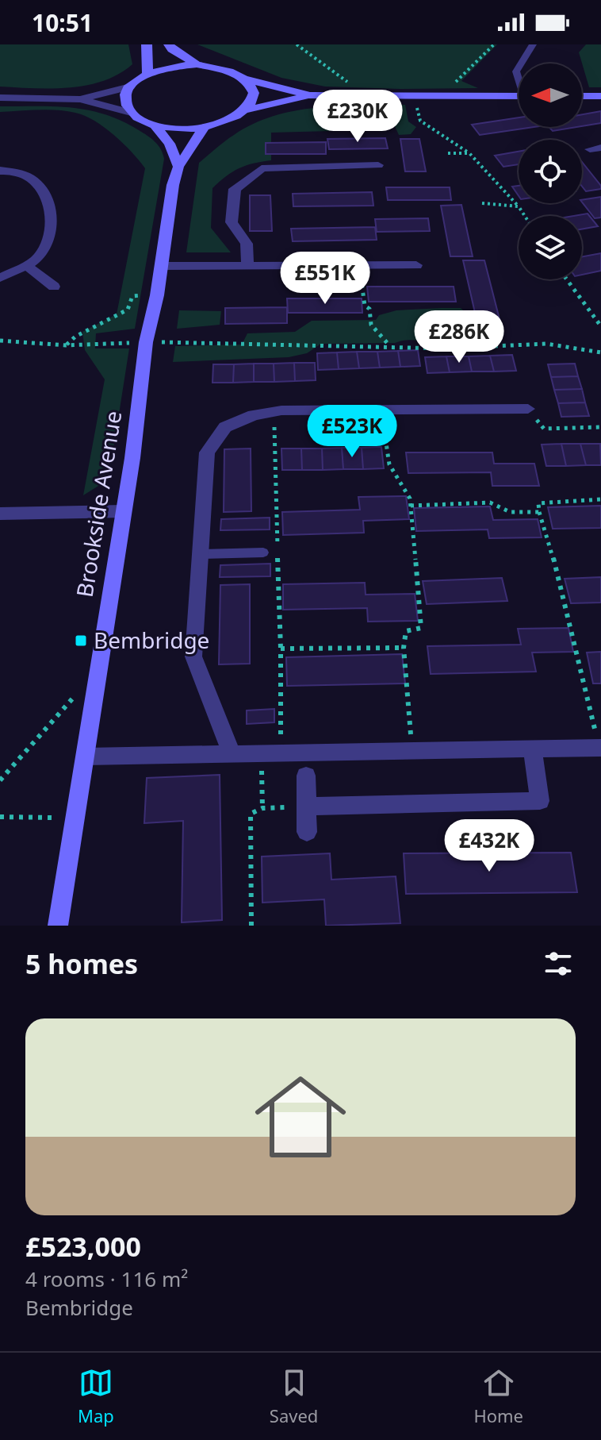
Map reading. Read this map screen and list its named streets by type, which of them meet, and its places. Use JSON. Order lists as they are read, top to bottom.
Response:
{
  "streets": {
    "street": ["Brookside Avenue"]
  },
  "places": {
    "transit": ["Bembridge"]
  },
  "north": "left",
  "page": {
    "status": "10:51",
    "price": [
      "£230K",
      "£551K",
      "£286K",
      "£523K",
      "£432K"
    ],
    "heading": "5 homes",
    "list": [
      {
        "name": "£523,000",
        "note": "4 rooms · 116 m² · Bembridge"
      }
    ],
    "tabs": ["Map", "Saved", "Home"]
  }
}
